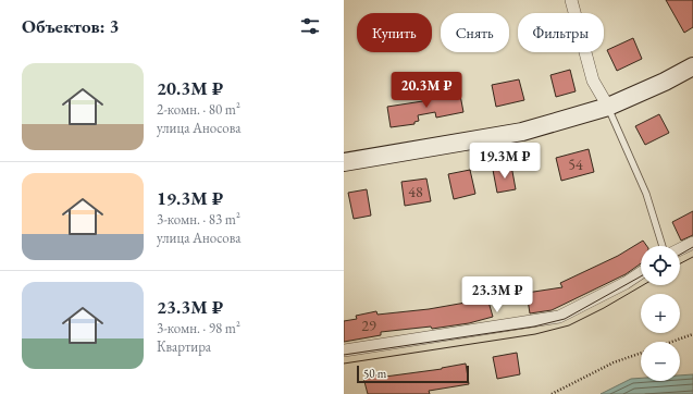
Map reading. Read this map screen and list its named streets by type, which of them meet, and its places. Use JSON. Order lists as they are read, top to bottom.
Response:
{
  "house_numbers": ["54", "48", "29"],
  "scale_bar": "50 m",
  "page": {
    "heading": "Объектов: 3",
    "chip": ["Купить", "Снять", "Фильтры"],
    "list": [
      {
        "name": "20.3M ₽",
        "note": "2-комн. · 80 m² · улица Аносова"
      },
      {
        "name": "19.3M ₽",
        "note": "3-комн. · 83 m² · улица Аносова"
      },
      {
        "name": "23.3M ₽",
        "note": "3-комн. · 98 m² · Квартира"
      }
    ],
    "price": ["20.3M ₽", "19.3M ₽", "23.3M ₽"],
    "map_buttons": ["+", "−"],
    "scale": "50 m"
  }
}
